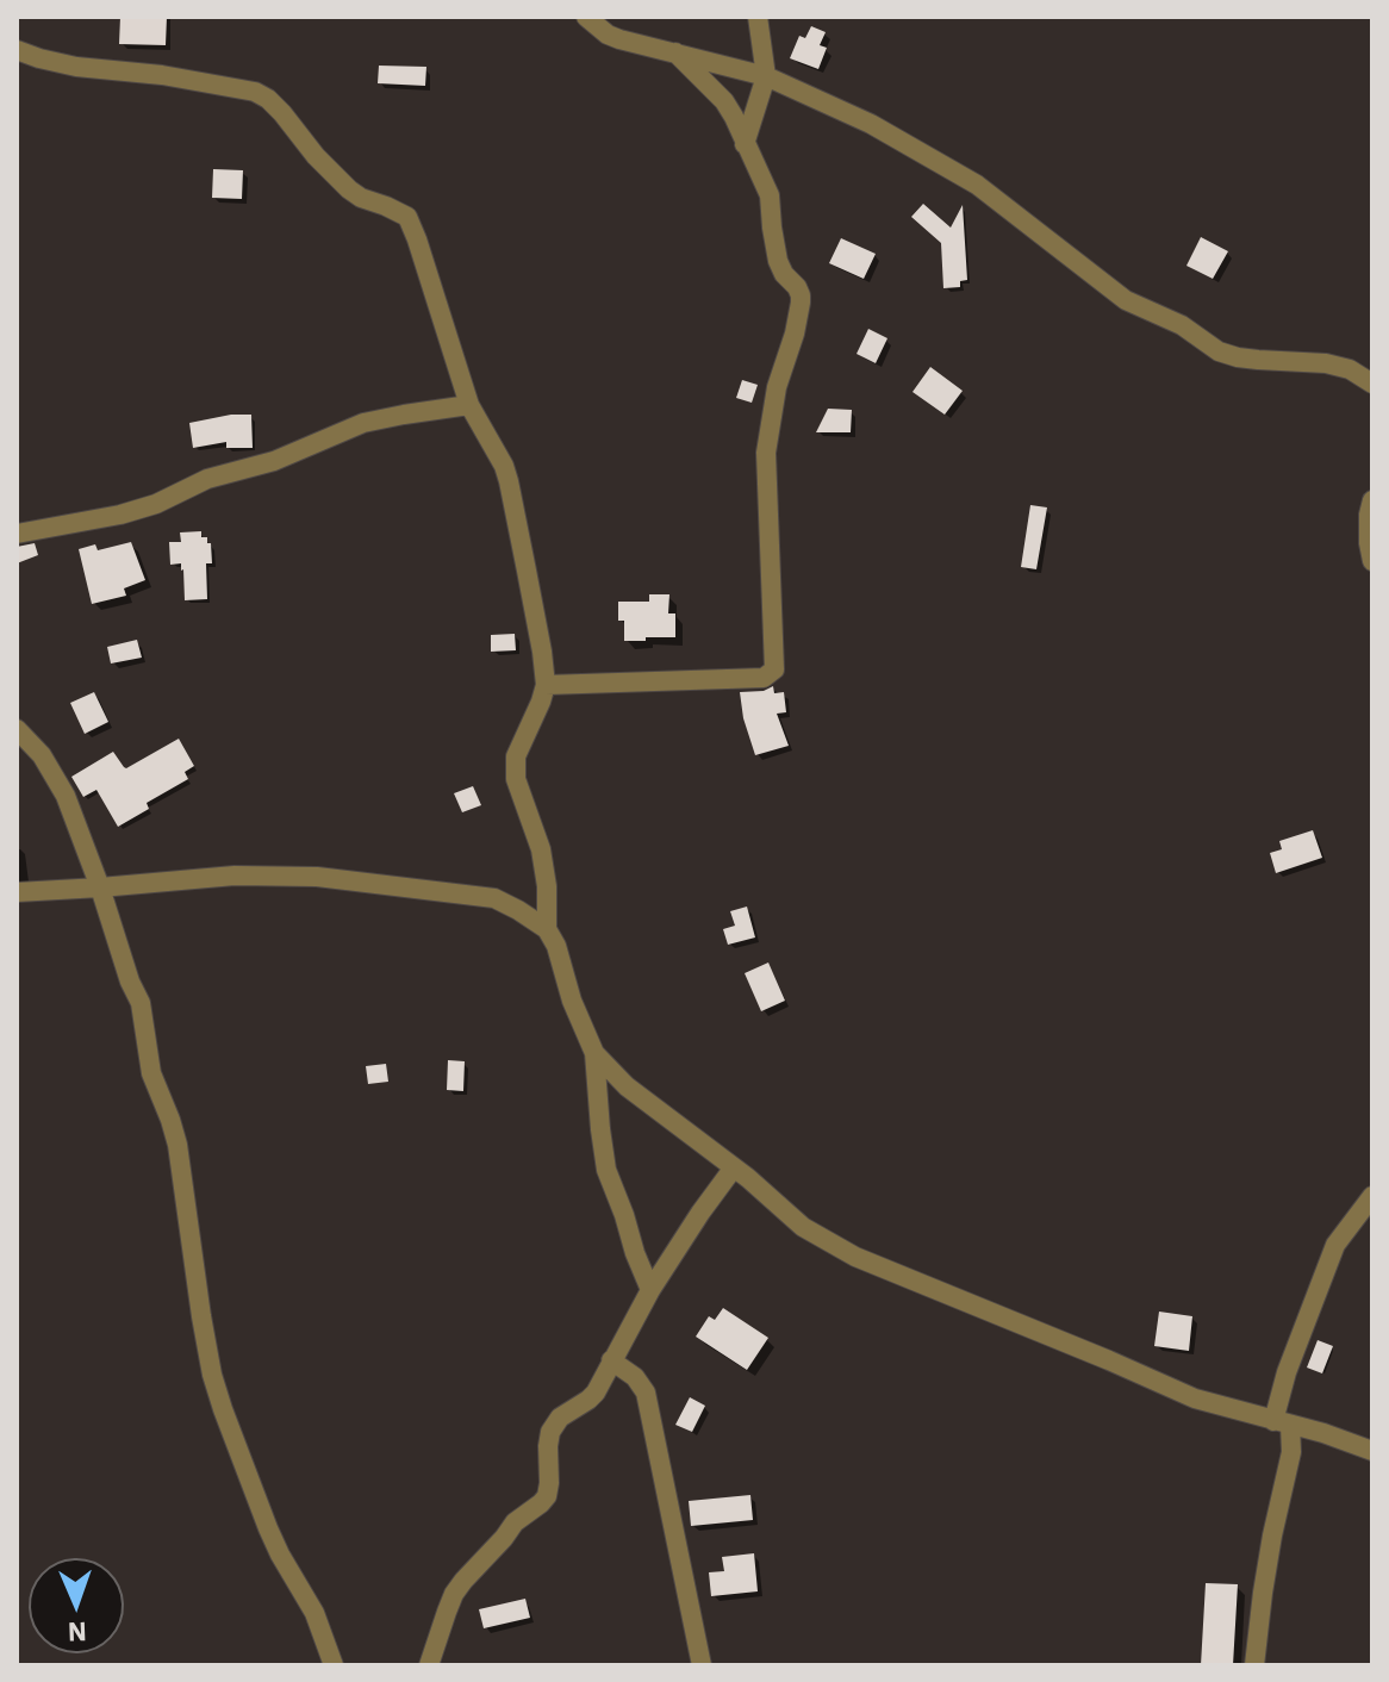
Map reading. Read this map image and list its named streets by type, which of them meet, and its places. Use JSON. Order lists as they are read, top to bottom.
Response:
{
  "north": "bottom"
}
